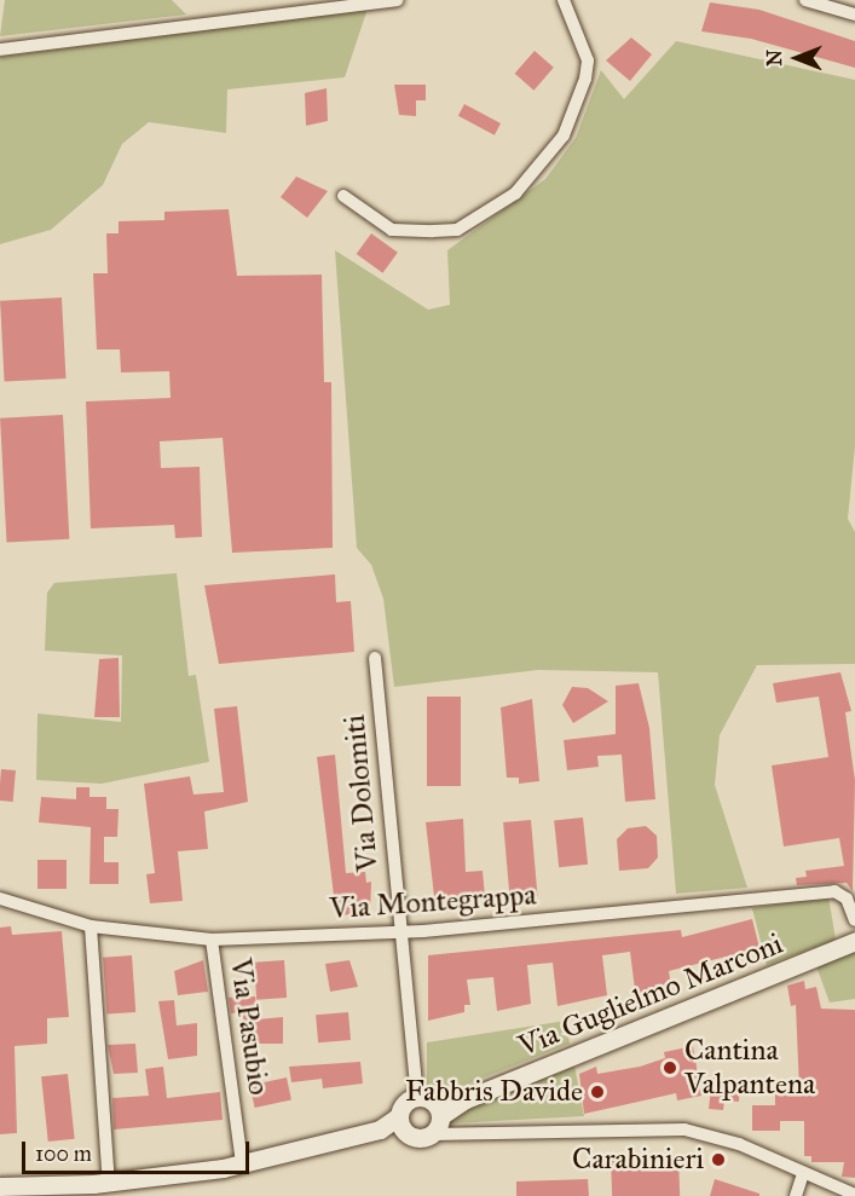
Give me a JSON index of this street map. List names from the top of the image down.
{
  "streets": {
    "street": [
      "Via Dolomiti",
      "Via Montegrappa",
      "Via Guglielmo Marconi",
      "Via Pasubio"
    ]
  },
  "crossings": [
    ["Via Dolomiti", "Via Montegrappa"],
    ["Via Dolomiti", "Via Guglielmo Marconi"],
    ["Via Montegrappa", "Via Pasubio"]
  ],
  "places": ["Cantina Valpantena", "Fabbris Davide", "Carabinieri"],
  "scale_bar": "100 m",
  "north": "left"
}
